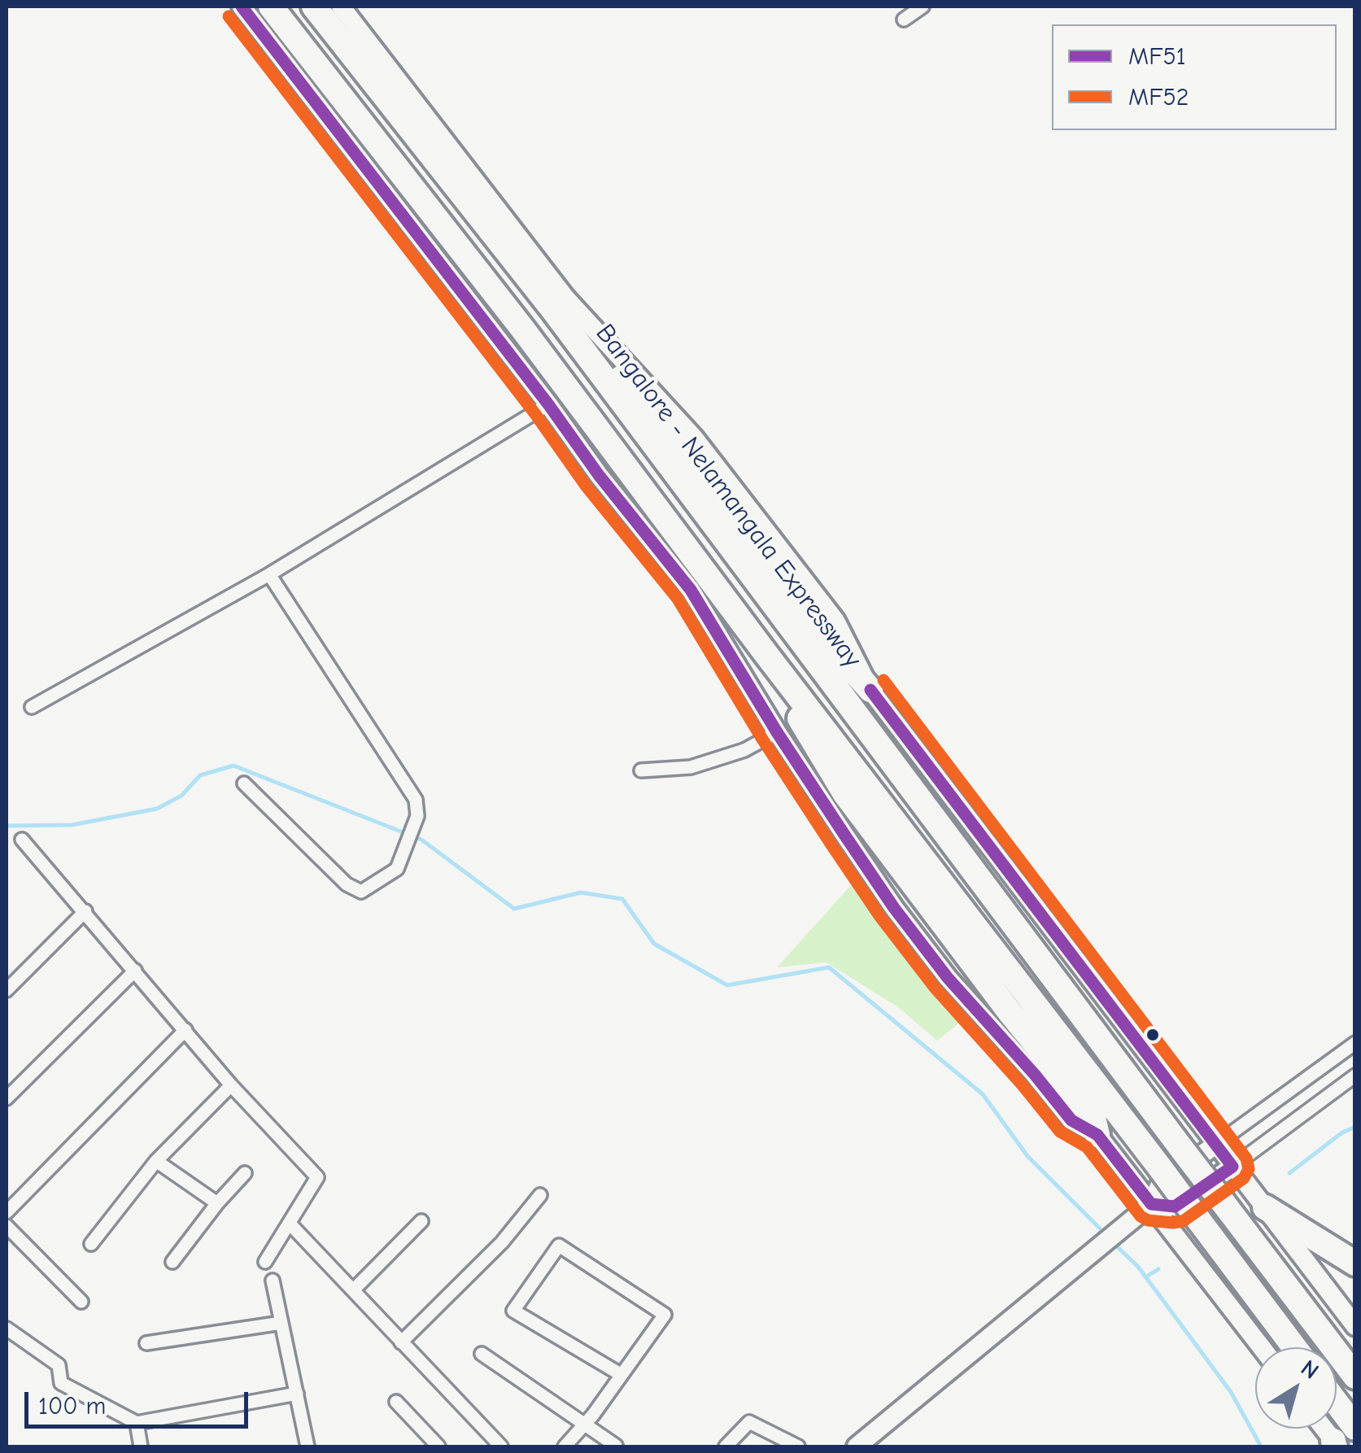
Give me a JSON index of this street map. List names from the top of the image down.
{
  "streets": {
    "highway": ["Bangalore - Nelamangala Expressway"]
  },
  "lines": ["transit line MF51", "transit line MF52"],
  "legend": ["MF51", "MF52"],
  "scale_bar": "100 m",
  "north": "top right"
}
